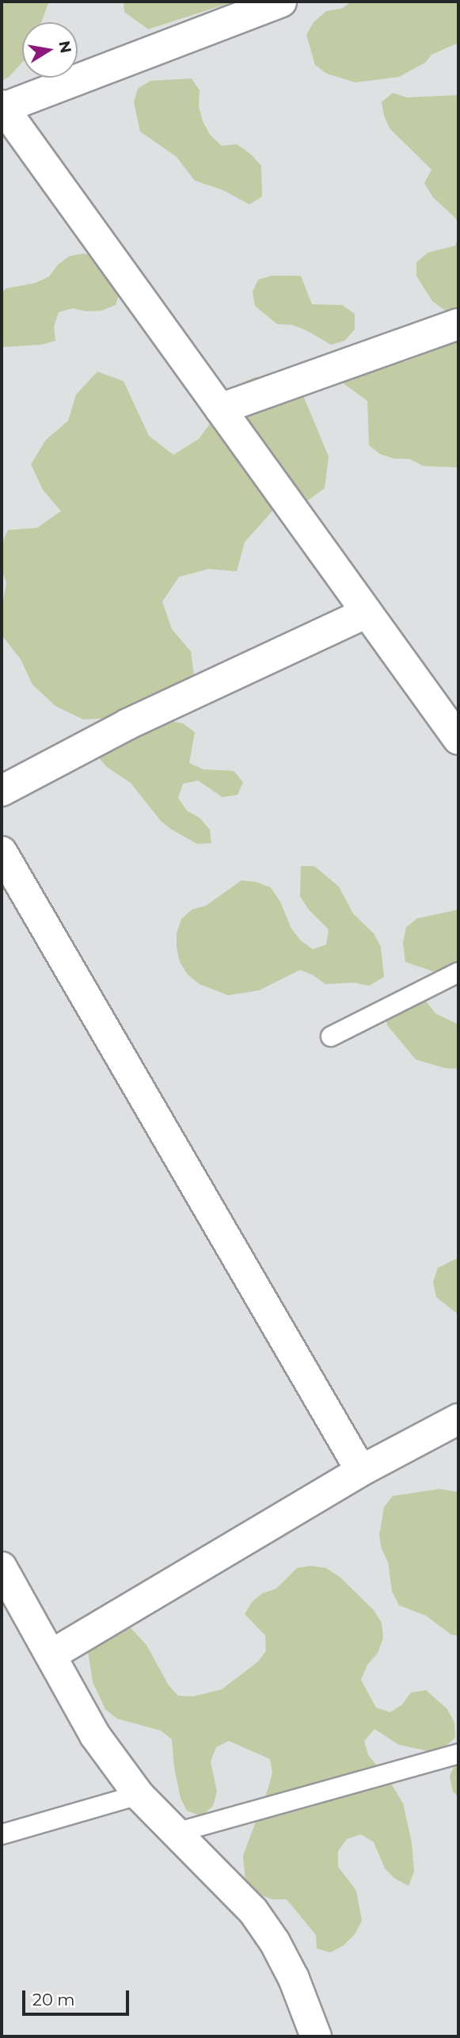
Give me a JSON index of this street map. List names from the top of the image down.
{
  "scale_bar": "20 m",
  "north": "right"
}
